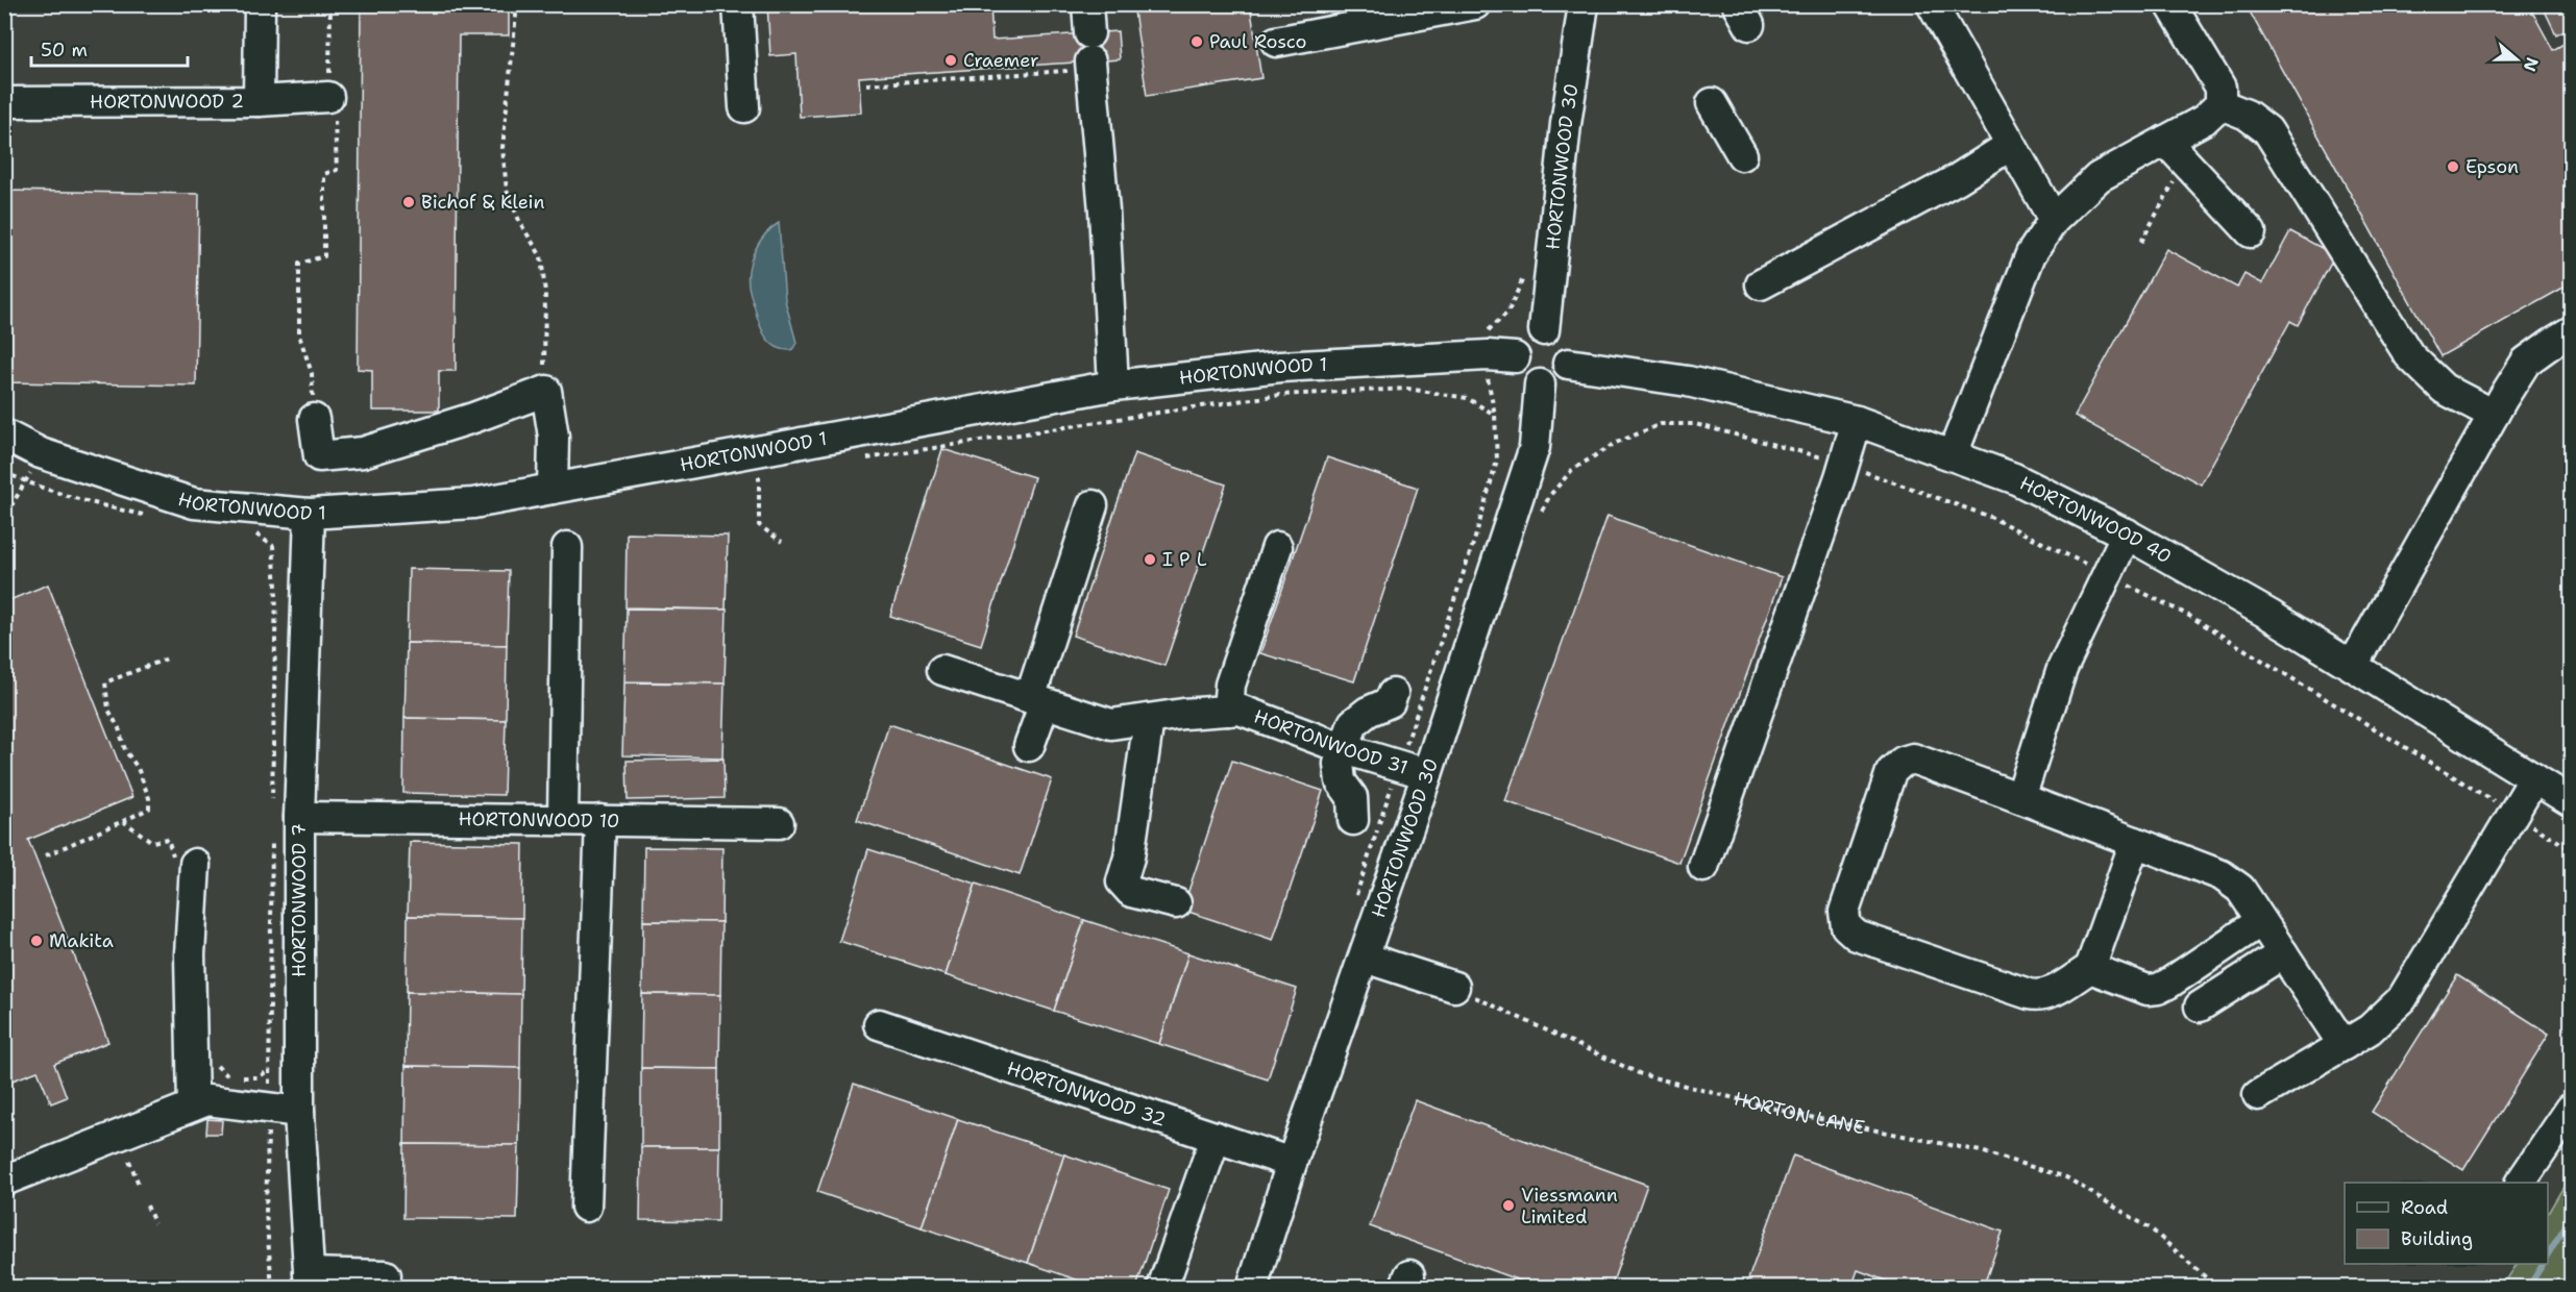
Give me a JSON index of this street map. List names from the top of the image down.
{
  "streets": {
    "street": [
      "HORTONWOOD 2",
      "HORTONWOOD 30",
      "HORTONWOOD 1",
      "HORTONWOOD 40",
      "HORTONWOOD 31",
      "HORTONWOOD 10",
      "HORTONWOOD 7",
      "HORTONWOOD 32"
    ],
    "path": ["HORTON LANE"]
  },
  "crossings": [
    ["HORTONWOOD 30", "HORTONWOOD 1"],
    ["HORTONWOOD 30", "HORTONWOOD 40"],
    ["HORTONWOOD 30", "HORTONWOOD 31"],
    ["HORTONWOOD 30", "HORTONWOOD 32"],
    ["HORTONWOOD 1", "HORTONWOOD 40"],
    ["HORTONWOOD 1", "HORTONWOOD 7"],
    ["HORTONWOOD 10", "HORTONWOOD 7"]
  ],
  "places": [
    "Paul Rosco",
    "Craemer",
    "Epson",
    "Bichof & Klein",
    "I P L",
    "Makita",
    "Viessmann Limited"
  ],
  "legend": ["Road", "Building"],
  "scale_bar": "50 m",
  "north": "right"
}
